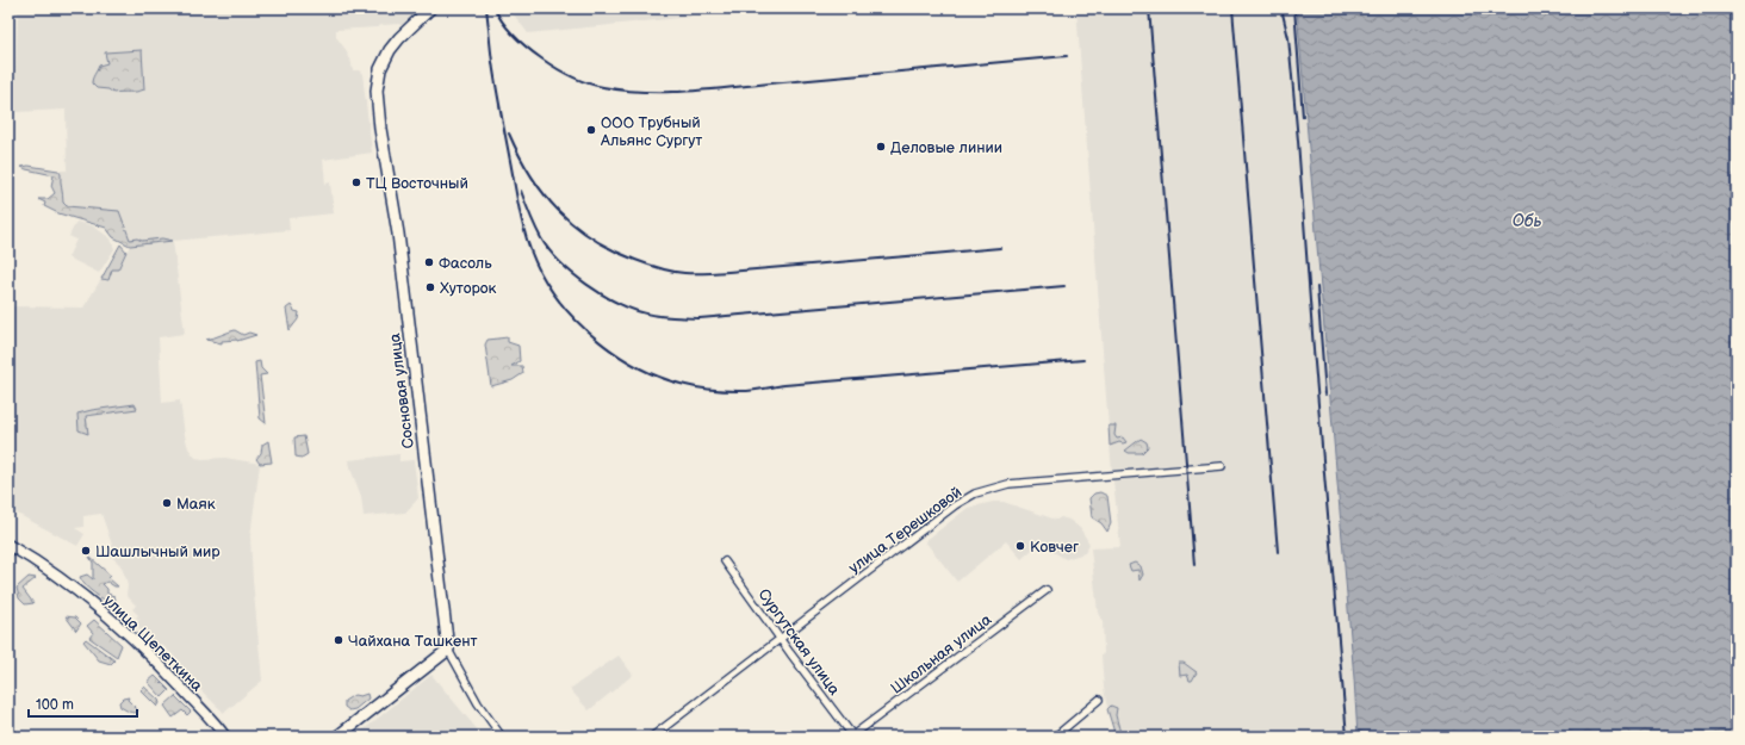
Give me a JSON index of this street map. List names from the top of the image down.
{
  "streets": {
    "main road": ["Сосновая улица", "улица Щепеткина"],
    "street": ["улица Терешковой", "Сургутская улица", "Школьная улица"]
  },
  "crossings": [
    ["улица Терешковой", "Сургутская улица"],
    ["Сургутская улица", "Школьная улица"]
  ],
  "water": ["Обь"],
  "places": [
    "ООО Трубный Альянс Сургут",
    "Деловые линии",
    "ТЦ Восточный",
    "Фасоль",
    "Хуторок",
    "Маяк",
    "Ковчег",
    "Шашлычный мир",
    "Чайхана Ташкент"
  ],
  "scale_bar": "100 m"
}
